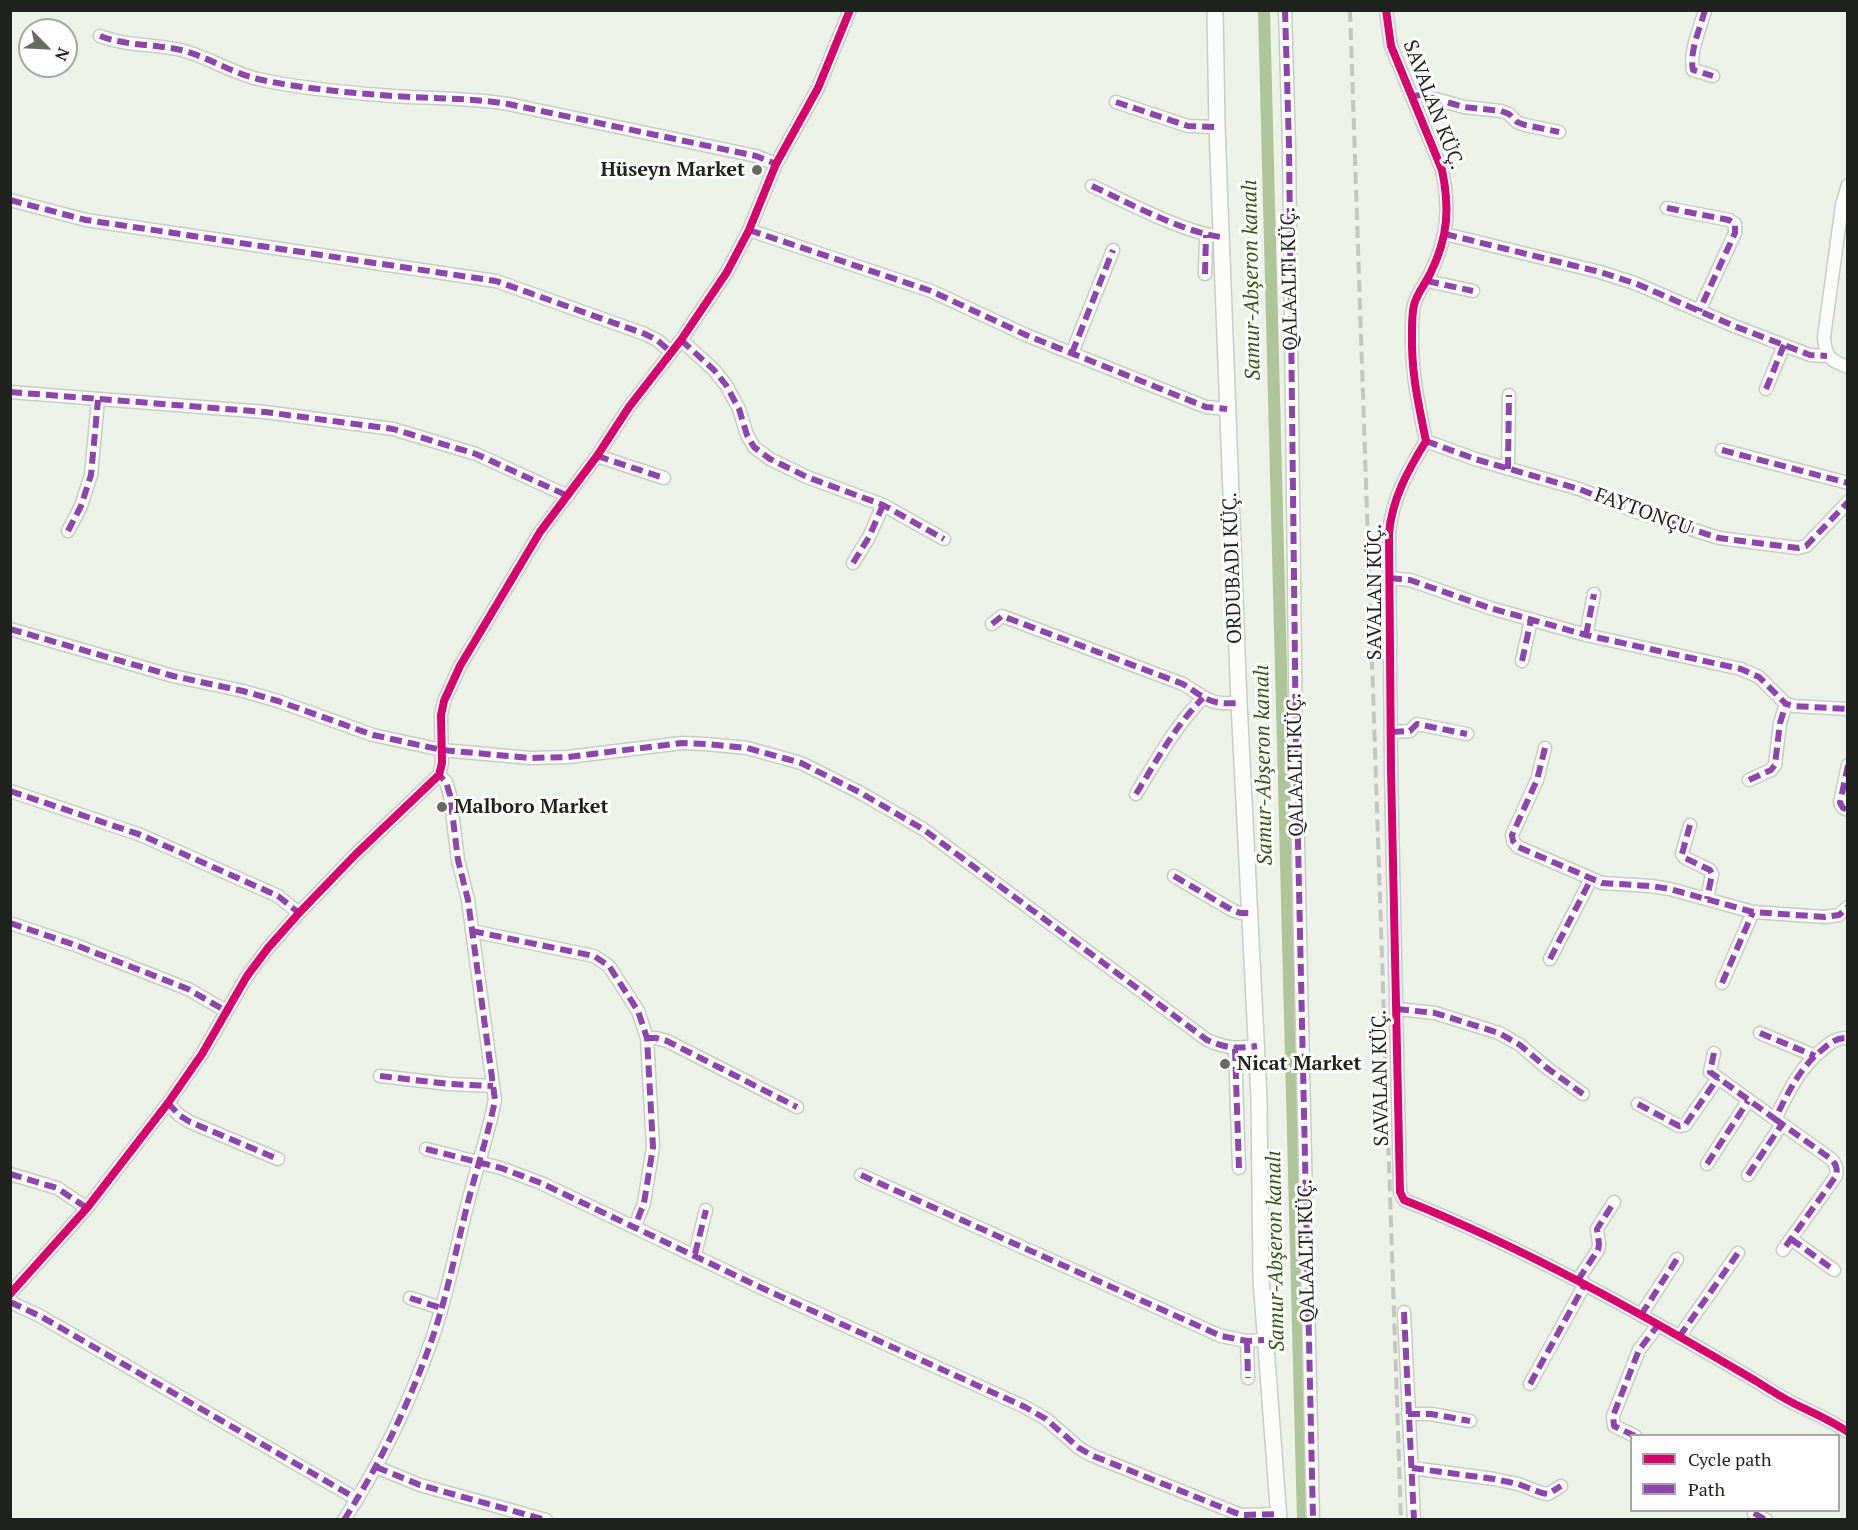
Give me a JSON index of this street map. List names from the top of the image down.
{
  "streets": {
    "street": ["SAVALAN KÜÇ.", "FAYTONÇU", "ORDUBADI KÜÇ."]
  },
  "crossings": [
    ["SAVALAN KÜÇ.", "FAYTONÇU"]
  ],
  "water": ["Samur-Abşeron kanalı"],
  "places": ["Hüseyn Market", "Malboro Market", "Nicat Market"],
  "legend": ["Cycle path", "Path"],
  "north": "bottom right"
}
